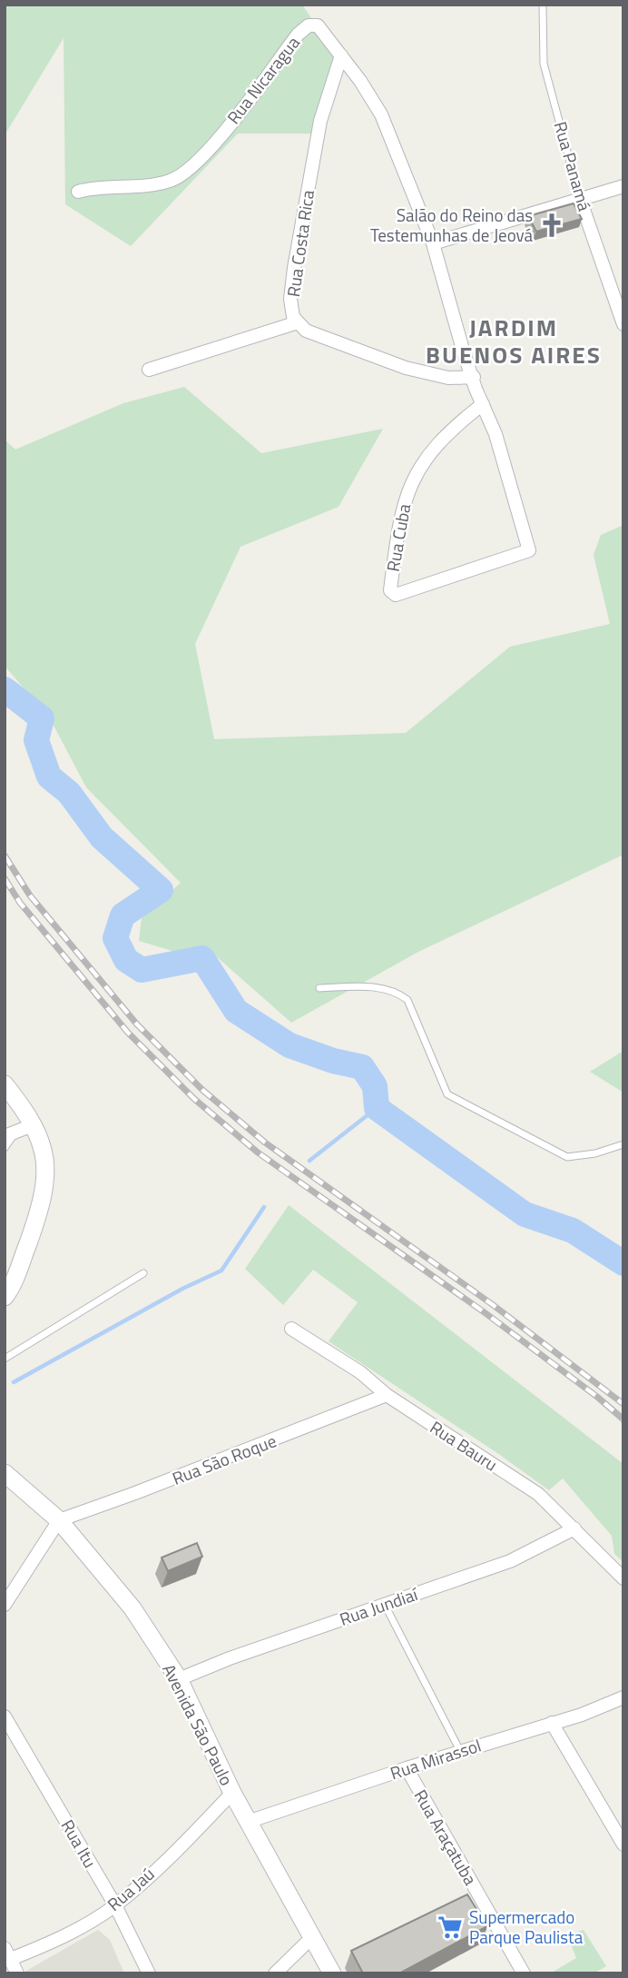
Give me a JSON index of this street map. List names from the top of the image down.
{
  "streets": {
    "main road": ["Avenida São Paulo"],
    "street": [
      "Rua Nicaragua",
      "Rua Panamá",
      "Rua Costa Rica",
      "Rua Cuba",
      "Rua Bauru",
      "Rua São Roque",
      "Rua Jundiaí",
      "Rua Mirassol",
      "Rua Araçatuba",
      "Rua Itu",
      "Rua Jaú"
    ]
  },
  "crossings": [
    ["Rua Nicaragua", "Rua Costa Rica"],
    ["Rua Nicaragua", "Rua Cuba"],
    ["Rua Bauru", "Rua São Roque"],
    ["Rua Bauru", "Rua Jundiaí"],
    ["Rua São Roque", "Avenida São Paulo"],
    ["Rua Jundiaí", "Avenida São Paulo"],
    ["Avenida São Paulo", "Rua Mirassol"],
    ["Avenida São Paulo", "Rua Jaú"],
    ["Rua Mirassol", "Rua Araçatuba"],
    ["Rua Itu", "Rua Jaú"]
  ],
  "districts": ["JARDIM BUENOS AIRES"],
  "places": {
    "church": ["Salão do Reino das Testemunhas de Jeová"],
    "supermarket": ["Supermercado Parque Paulista"]
  }
}
